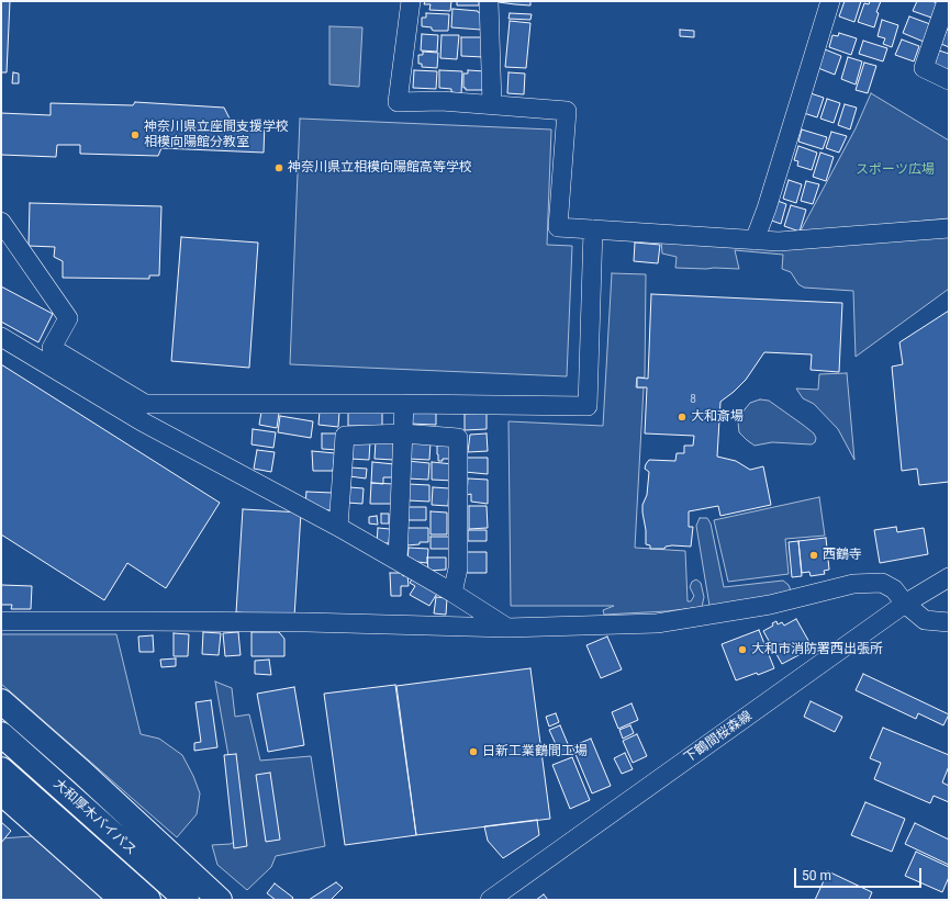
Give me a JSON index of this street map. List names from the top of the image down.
{
  "streets": {
    "highway": ["大和厚木バイパス"],
    "street": ["下鶴間桜森線"]
  },
  "parks": ["スポーツ広場"],
  "places": [
    "神奈川県立座間支援学校 相模向陽館分教室",
    "神奈川県立相模向陽館高等学校",
    "大和斎場",
    "西鶴寺",
    "大和市消防署西出張所",
    "日新工業鶴間工場"
  ],
  "house_numbers": ["8"],
  "scale_bar": "50 m"
}
